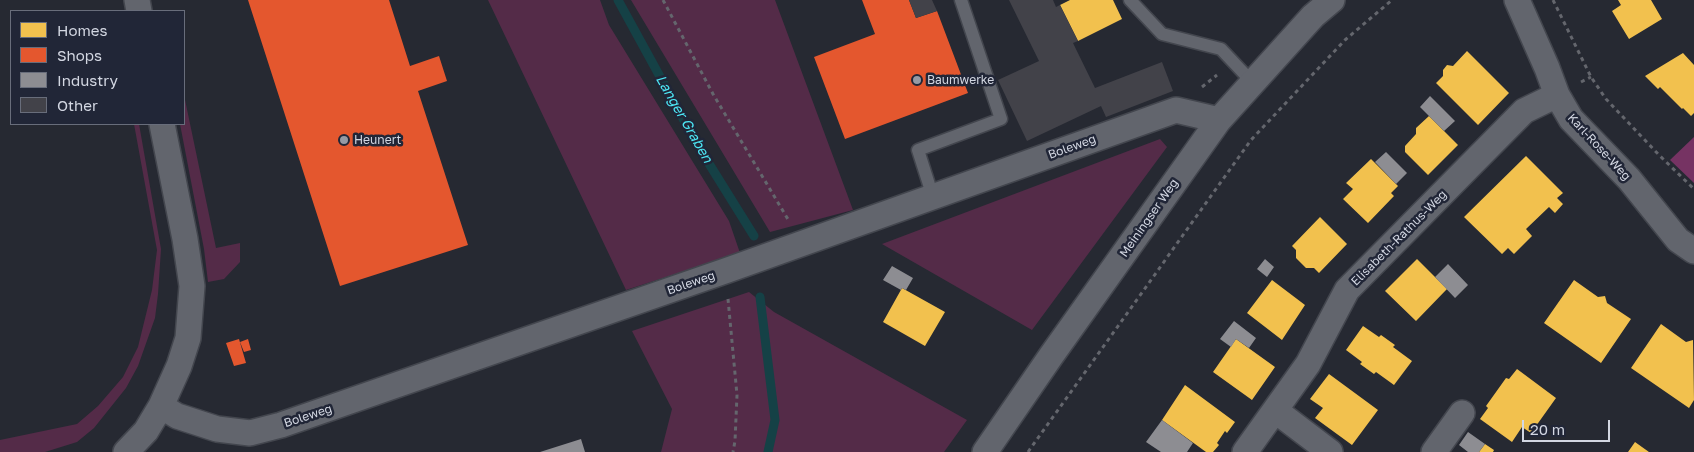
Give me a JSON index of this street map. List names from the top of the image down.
{
  "streets": {
    "street": [
      "Boleweg",
      "Karl-Rose-Weg",
      "Meiningser Weg",
      "Elisabeth-Rathus-Weg"
    ]
  },
  "crossings": [
    ["Karl-Rose-Weg", "Elisabeth-Rathus-Weg"]
  ],
  "water": ["Langer Graben"],
  "places": ["Baumwerke", "Heunert"],
  "legend": [
    "Homes",
    "Shops",
    "Industry",
    "Other"
  ],
  "scale_bar": "20 m"
}
